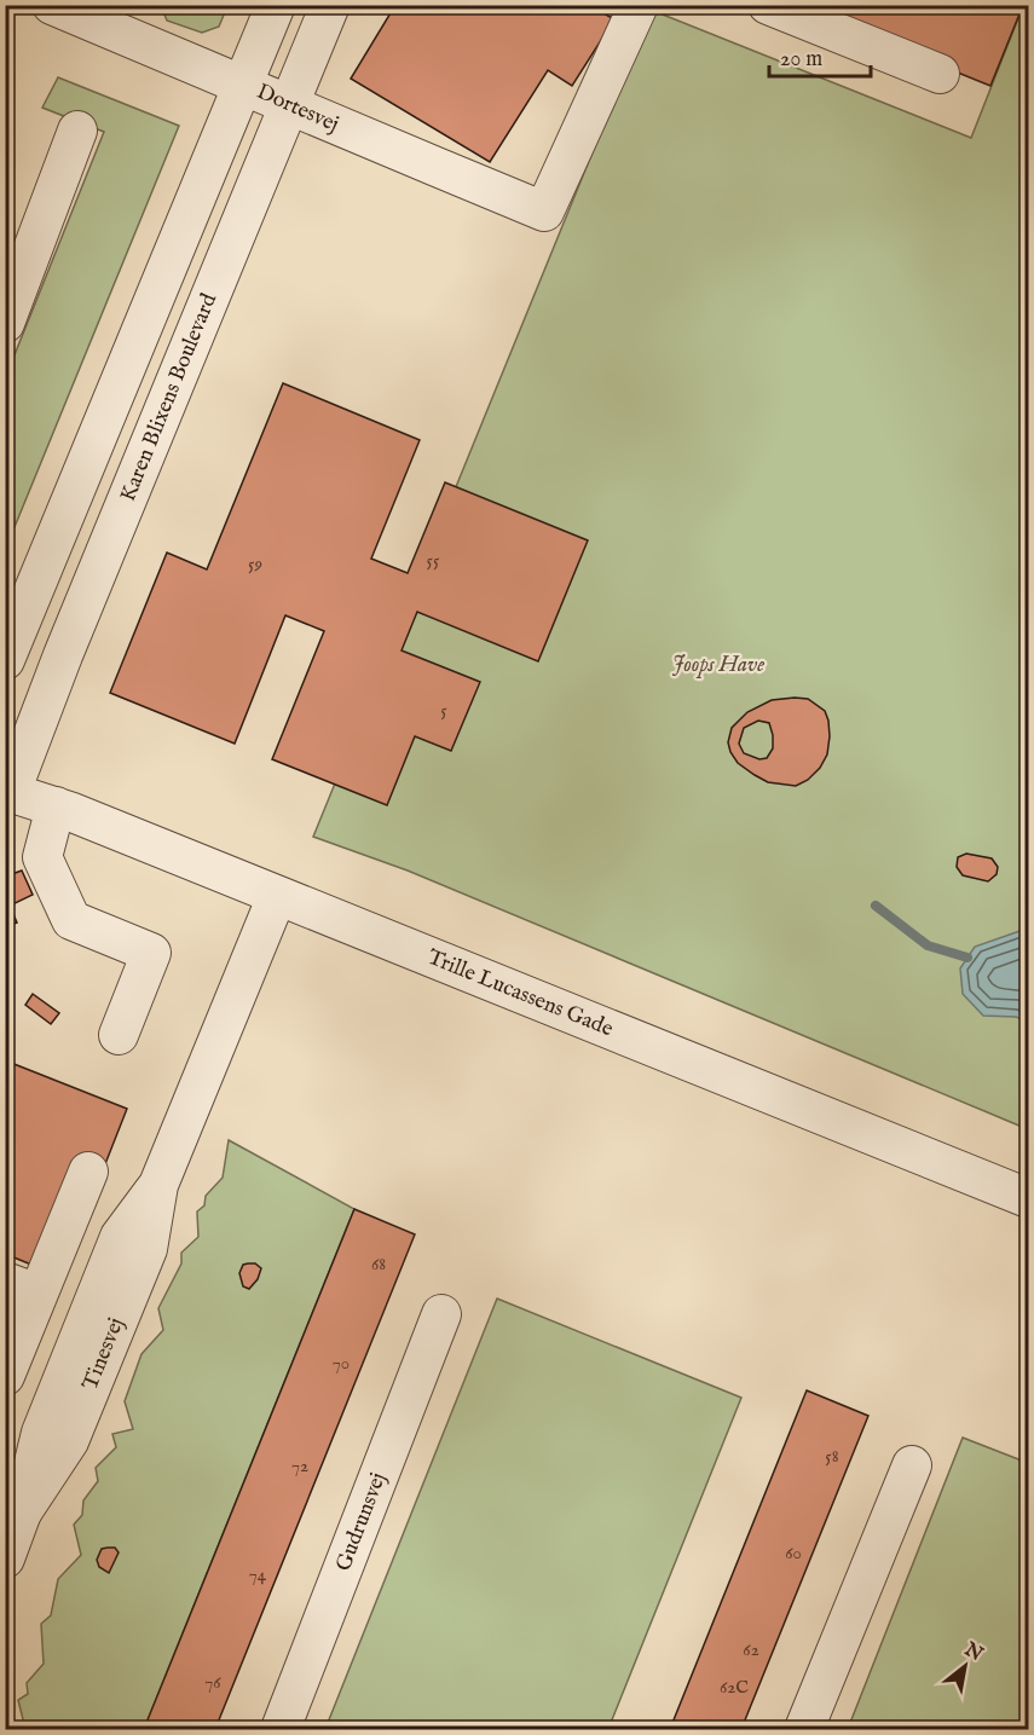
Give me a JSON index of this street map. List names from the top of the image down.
{
  "streets": {
    "street": [
      "Dortesvej",
      "Karen Blixens Boulevard",
      "Trille Lucassens Gade",
      "Tinesvej",
      "Gudrunsvej"
    ]
  },
  "crossings": [
    ["Dortesvej", "Karen Blixens Boulevard"],
    ["Karen Blixens Boulevard", "Trille Lucassens Gade"],
    ["Trille Lucassens Gade", "Tinesvej"]
  ],
  "parks": ["Joops Have"],
  "house_numbers": [
    "55",
    "59",
    "5",
    "68",
    "70",
    "58",
    "72",
    "60",
    "74",
    "62",
    "76",
    "62C"
  ],
  "scale_bar": "20 m",
  "north": "top right"
}
